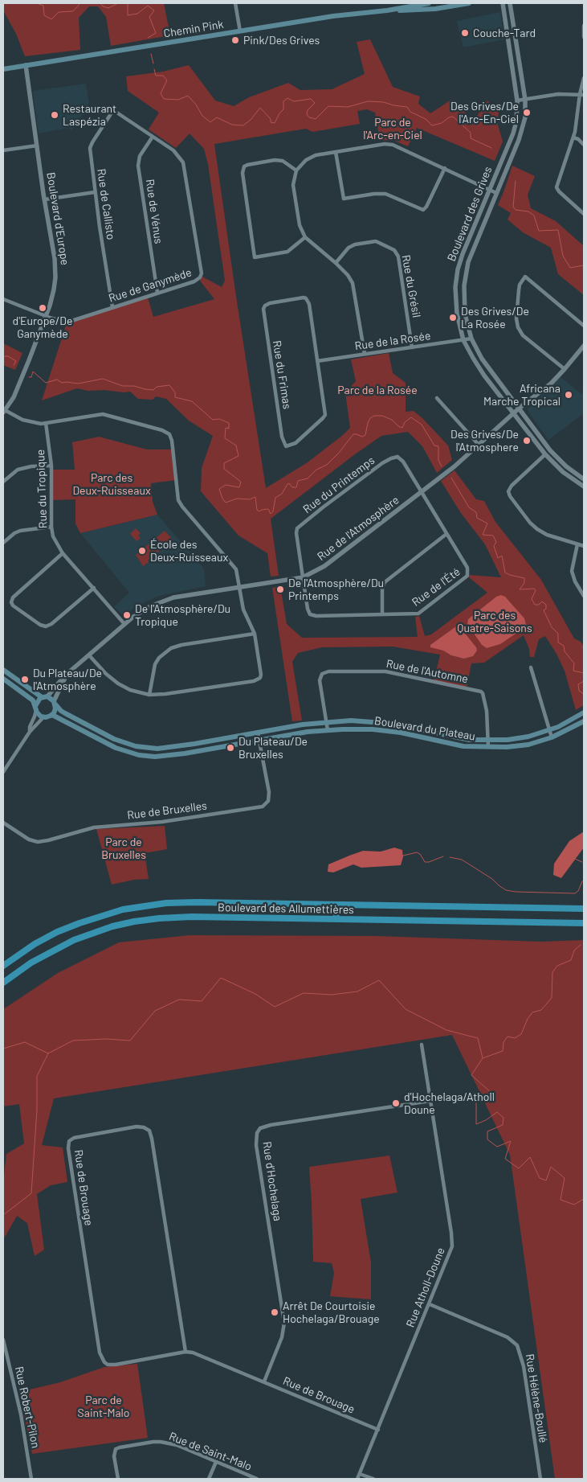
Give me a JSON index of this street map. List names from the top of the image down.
{
  "streets": {
    "highway": ["Boulevard des Allumettières"],
    "main road": ["Chemin Pink", "Boulevard du Plateau"],
    "street": [
      "Rue de Callisto",
      "Rue de Vénus",
      "Boulevard des Grives",
      "Boulevard d'Europe",
      "Rue de Ganymède",
      "Rue du Grésil",
      "Rue de la Rosée",
      "Rue du Frimas",
      "Rue du Printemps",
      "Rue du Tropique",
      "Rue de l'Atmosphère",
      "Rue de l'Été",
      "Rue de l'Automne",
      "Rue de Bruxelles",
      "Rue d'Hochelaga",
      "Rue de Brouage",
      "Rue Atholl-Doune",
      "Rue Hélène-Boullé",
      "Rue Robert-Pilon",
      "Rue de Saint-Malo"
    ]
  },
  "crossings": [
    ["Chemin Pink", "Boulevard d'Europe"],
    ["Rue de Callisto", "Rue de Ganymède"],
    ["Rue de Vénus", "Rue de Ganymède"],
    ["Boulevard des Grives", "Rue de la Rosée"],
    ["Boulevard des Grives", "Rue de l'Atmosphère"],
    ["Boulevard d'Europe", "Rue de Ganymède"],
    ["Rue du Grésil", "Rue de la Rosée"],
    ["Rue de la Rosée", "Rue du Frimas"],
    ["Rue du Printemps", "Rue de l'Atmosphère"],
    ["Rue du Printemps", "Rue de l'Été"],
    ["Rue du Tropique", "Rue de l'Atmosphère"],
    ["Rue de l'Atmosphère", "Rue de l'Été"],
    ["Rue de l'Atmosphère", "Boulevard du Plateau"],
    ["Rue de l'Automne", "Boulevard du Plateau"],
    ["Boulevard du Plateau", "Rue de Bruxelles"],
    ["Rue d'Hochelaga", "Rue de Brouage"],
    ["Rue d'Hochelaga", "Rue Atholl-Doune"],
    ["Rue de Brouage", "Rue Atholl-Doune"],
    ["Rue Atholl-Doune", "Rue Hélène-Boullé"]
  ],
  "parks": [
    "Parc de l'Arc-en-Ciel",
    "Parc de la Rosée",
    "Parc des Deux-Ruisseaux",
    "Parc des Quatre-Saisons",
    "Parc de Bruxelles",
    "Parc de Saint-Malo"
  ],
  "places": [
    "Couche-Tard",
    "Pink/Des Grives",
    "Des Grives/De l'Arc-En-Ciel",
    "Restaurant Laspézia",
    "d'Europe/De Ganymède",
    "Des Grives/De La Rosée",
    "Africana Marche Tropical",
    "Des Grives/De l'Atmosphere",
    "École des Deux-Ruisseaux",
    "De l'Atmosphère/Du Printemps",
    "De l'Atmosphère/Du Tropique",
    "Du Plateau/De l'Atmosphère",
    "Du Plateau/De Bruxelles",
    "d'Hochelaga/Atholl Doune",
    "Arrêt De Courtoisie Hochelaga/Brouage"
  ]
}
